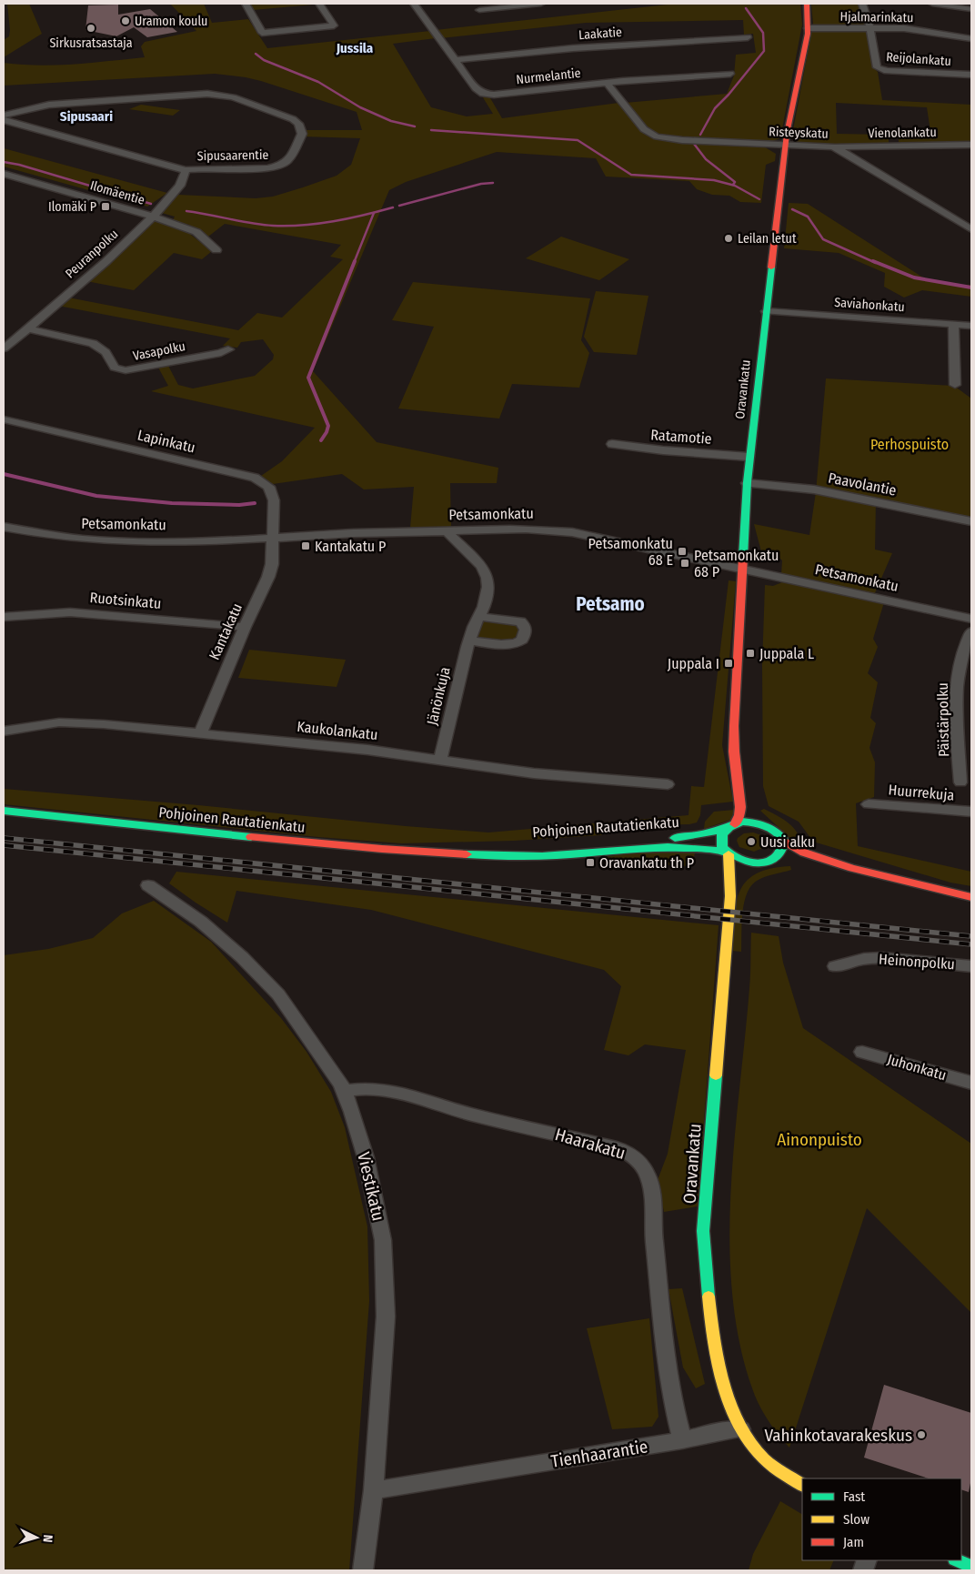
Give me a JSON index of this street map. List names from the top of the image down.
{
  "streets": {
    "street": [
      "Hjalmarinkatu",
      "Laakatie",
      "Reijolankatu",
      "Nurmelantie",
      "Risteyskatu",
      "Vienolankatu",
      "Sipusaarentie",
      "Ilomäentie",
      "Peuranpolku",
      "Saviahonkatu",
      "Vasapolku",
      "Oravankatu",
      "Ratamotie",
      "Lapinkatu",
      "Paavolantie",
      "Petsamonkatu",
      "Ruotsinkatu",
      "Kantakatu",
      "Jänönkuja",
      "Päistärpolku",
      "Kaukolankatu",
      "Huurrekuja",
      "Pohjoinen Rautatienkatu",
      "Heinonpolku",
      "Juhonkatu",
      "Haarakatu",
      "Viestikatu",
      "Tienhaarantie"
    ]
  },
  "crossings": [
    ["Hjalmarinkatu", "Reijolankatu"],
    ["Hjalmarinkatu", "Oravankatu"],
    ["Laakatie", "Nurmelantie"],
    ["Nurmelantie", "Risteyskatu"],
    ["Risteyskatu", "Vienolankatu"],
    ["Risteyskatu", "Oravankatu"],
    ["Sipusaarentie", "Peuranpolku"],
    ["Ilomäentie", "Peuranpolku"],
    ["Peuranpolku", "Vasapolku"],
    ["Saviahonkatu", "Oravankatu"],
    ["Oravankatu", "Ratamotie"],
    ["Oravankatu", "Paavolantie"],
    ["Oravankatu", "Petsamonkatu"],
    ["Oravankatu", "Pohjoinen Rautatienkatu"],
    ["Oravankatu", "Tienhaarantie"],
    ["Lapinkatu", "Petsamonkatu"],
    ["Lapinkatu", "Kantakatu"],
    ["Petsamonkatu", "Kantakatu"],
    ["Petsamonkatu", "Jänönkuja"],
    ["Ruotsinkatu", "Kantakatu"],
    ["Kantakatu", "Kaukolankatu"],
    ["Jänönkuja", "Kaukolankatu"],
    ["Haarakatu", "Viestikatu"],
    ["Haarakatu", "Tienhaarantie"],
    ["Viestikatu", "Tienhaarantie"]
  ],
  "districts": ["Jussila", "Sipusaari", "Petsamo"],
  "parks": ["Perhospuisto", "Ainonpuisto"],
  "places": {
    "other": [
      "Uramon koulu",
      "Sirkusratsastaja",
      "Leilan letut",
      "Uusi alku",
      "Vahinkotavarakeskus"
    ],
    "transit": [
      "Ilomäki P",
      "Kantakatu P",
      "Petsamonkatu 68 E",
      "Petsamonkatu 68 P",
      "Juppala L",
      "Juppala I",
      "Oravankatu th P"
    ]
  },
  "legend": ["Fast", "Slow", "Jam"],
  "north": "right"
}
